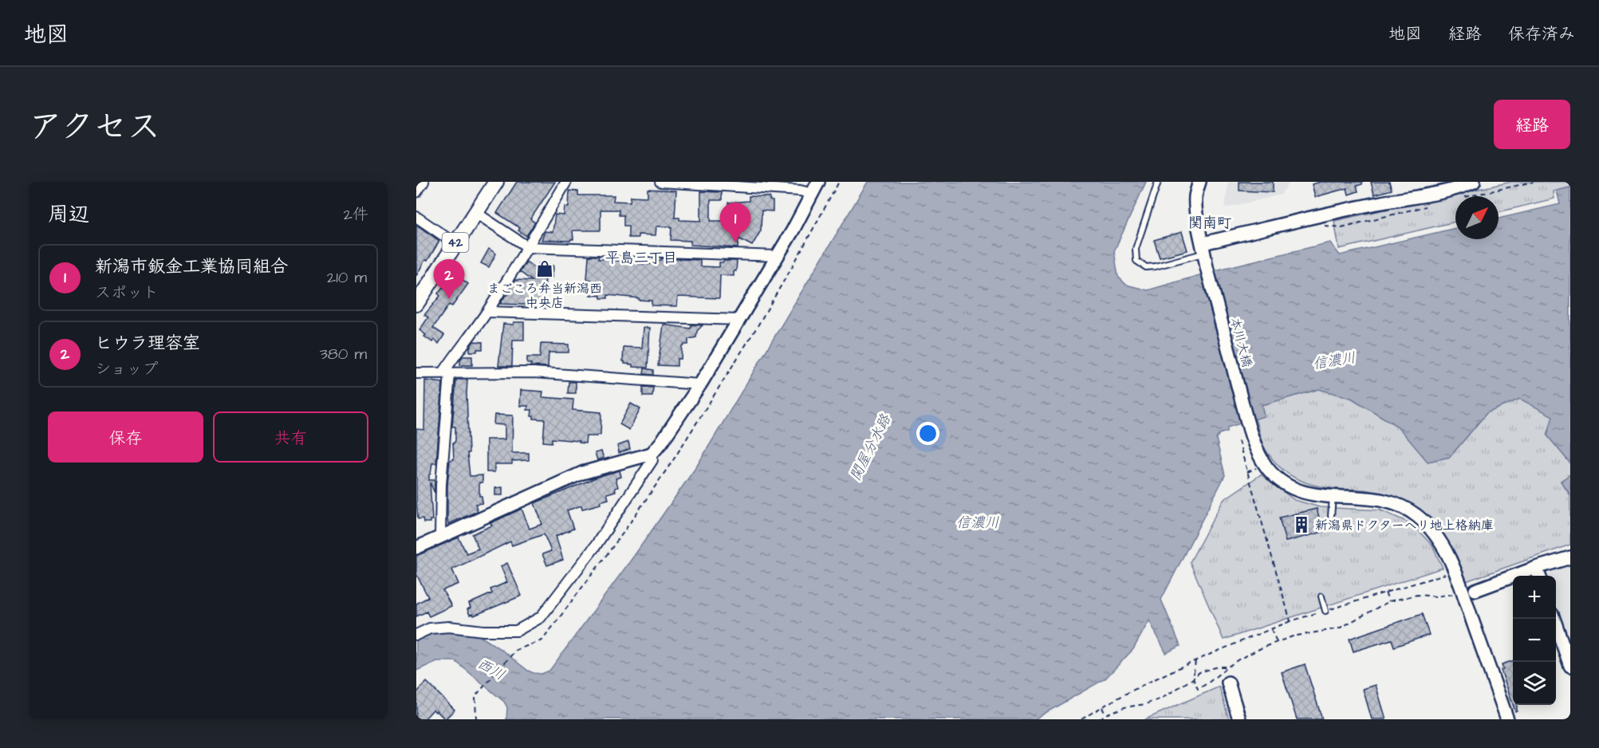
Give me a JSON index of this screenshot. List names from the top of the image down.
{
  "streets": {
    "main road": ["42"],
    "street": ["本川大橋"]
  },
  "districts": ["関南町", "平島三丁目"],
  "water": ["信濃川", "関屋分水路", "西川"],
  "places": {
    "shop": ["まごころ弁当新潟西 中央店"],
    "building": ["新潟県ドクターヘリ地上格納庫"]
  },
  "north": "top right",
  "page": {
    "header": "地図",
    "nav": ["地図", "経路", "保存済み"],
    "title": "アクセス",
    "buttons": [
      "経路",
      ["保存", "共有"]
    ],
    "heading": ["周辺", "2件"],
    "pins": ["1", "2"],
    "list": [
      {
        "mark": "1",
        "name": "新潟市鈑金工業協同組合",
        "note": "スポット",
        "value": "210 m"
      },
      {
        "mark": "2",
        "name": "ヒウラ理容室",
        "note": "ショップ",
        "value": "380 m"
      }
    ],
    "map_buttons": ["+", "−"]
  }
}
